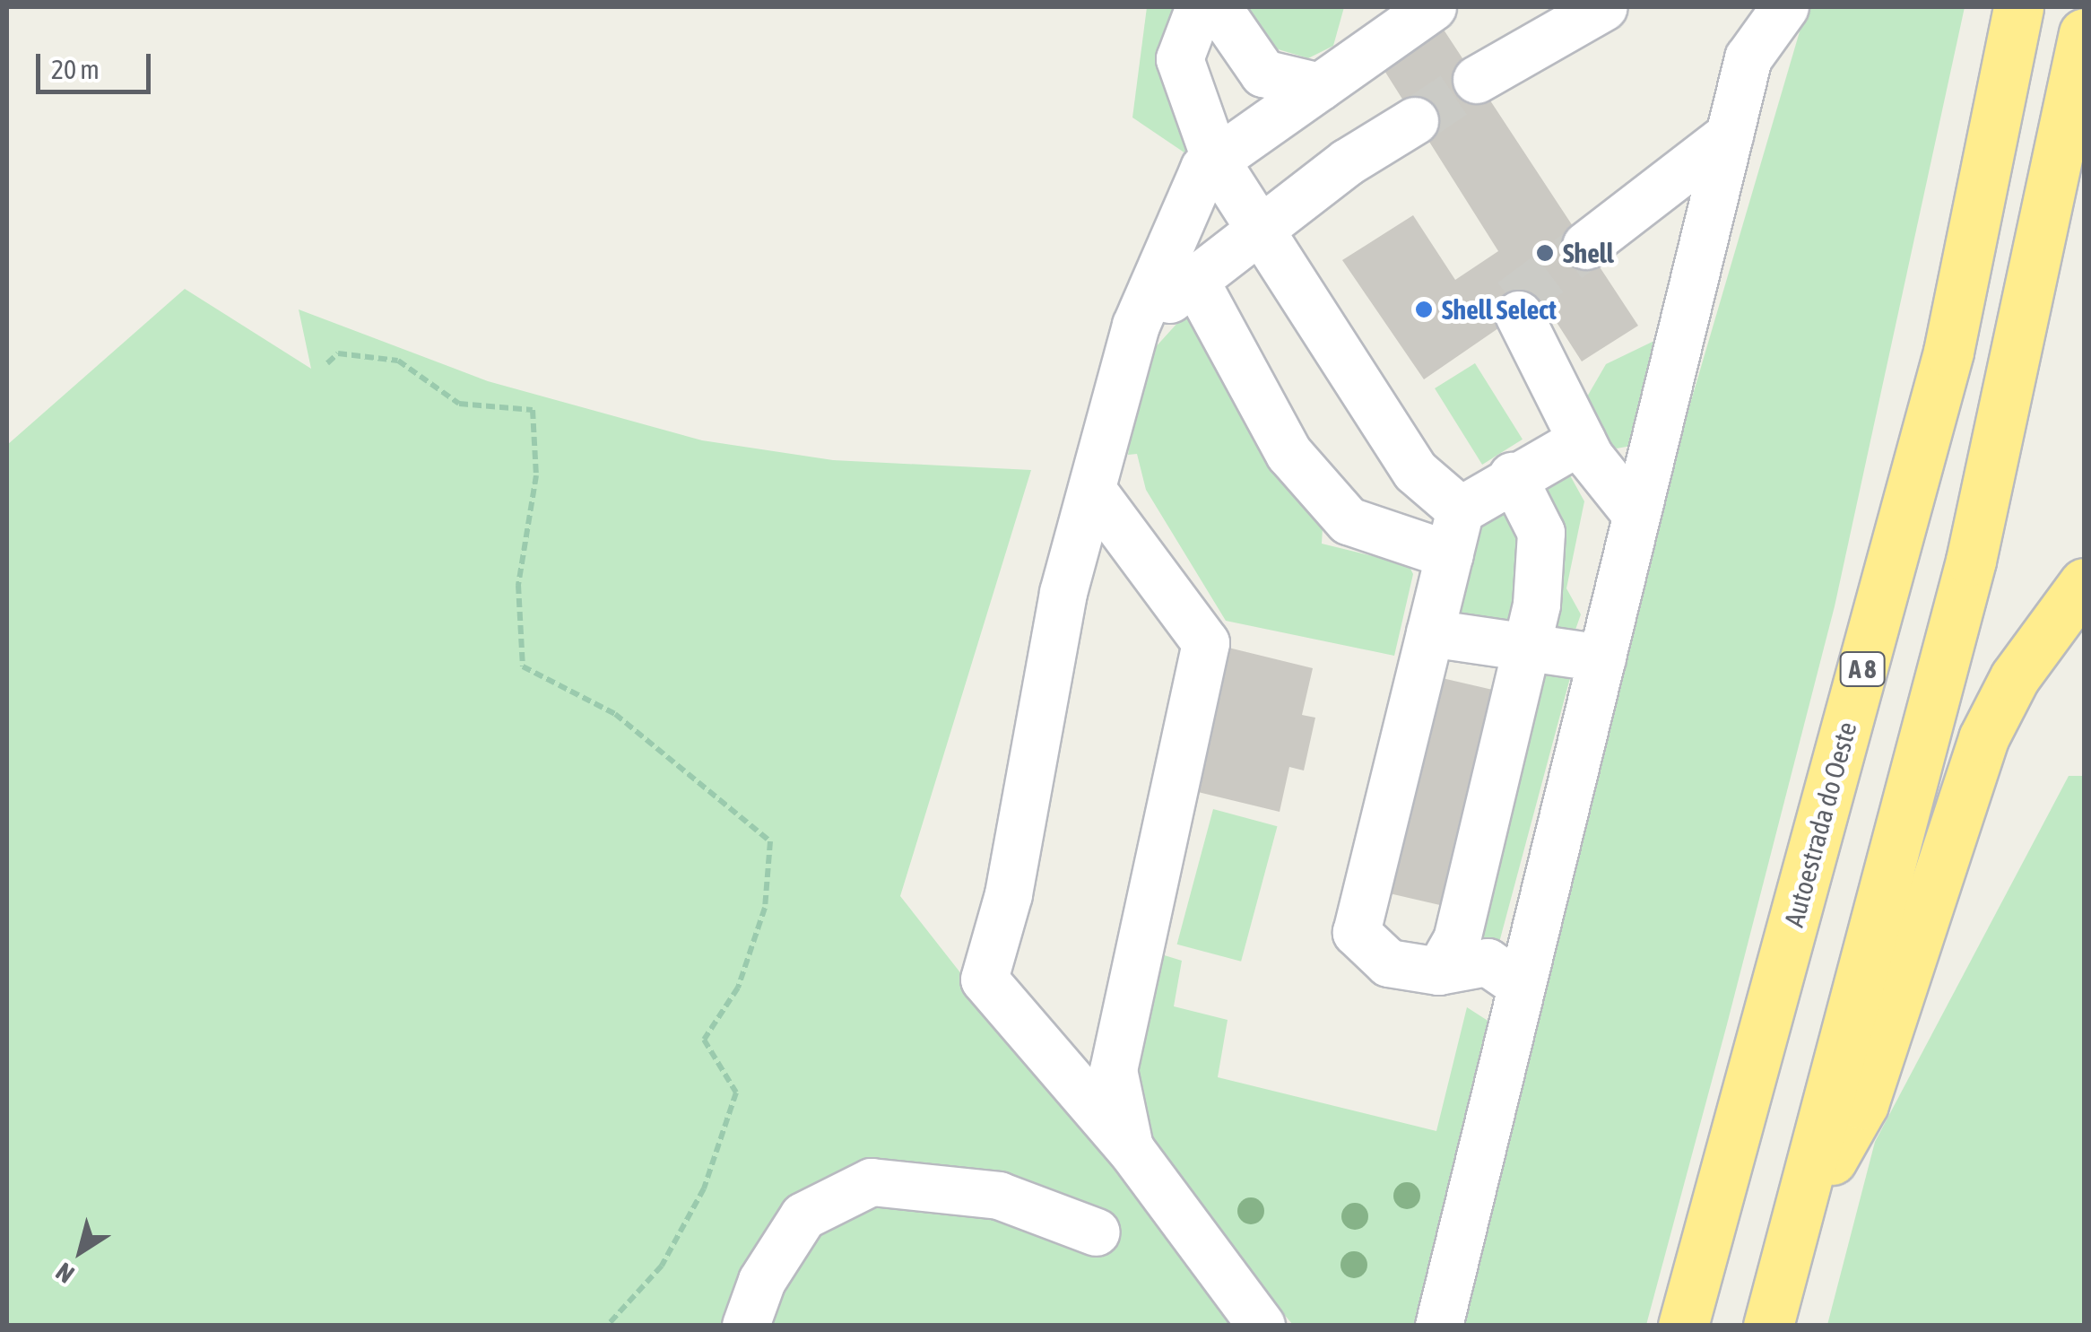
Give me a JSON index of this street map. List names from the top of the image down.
{
  "streets": {
    "highway": ["A 8", "Autoestrada do Oeste"]
  },
  "places": ["Shell", "Shell Select"],
  "scale_bar": "20 m",
  "north": "bottom left"
}
